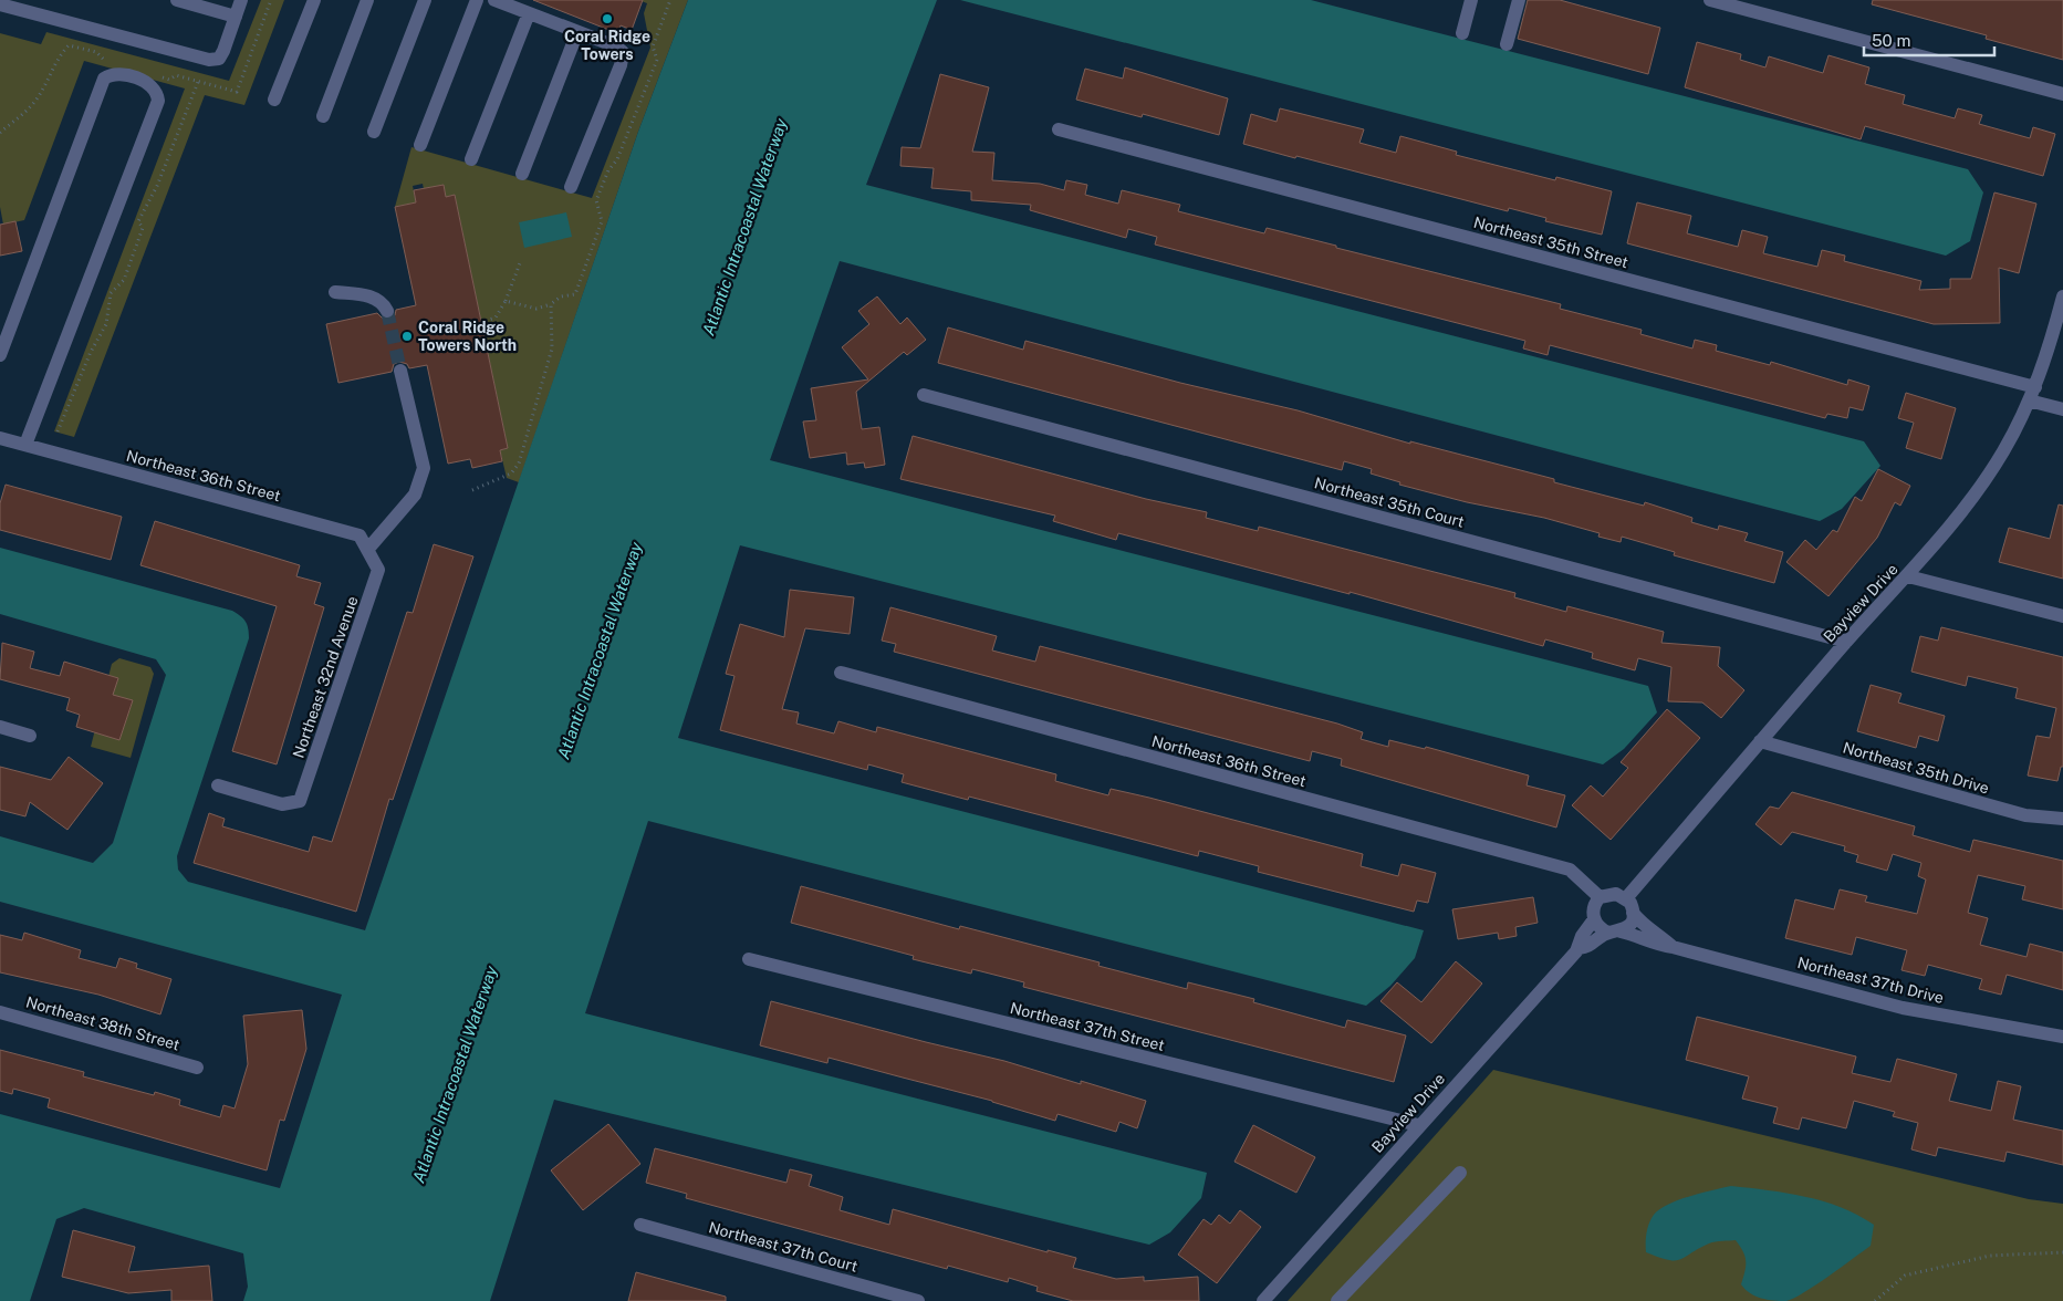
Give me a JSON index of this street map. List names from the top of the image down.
{
  "streets": {
    "street": [
      "Northeast 35th Street",
      "Northeast 36th Street",
      "Northeast 35th Court",
      "Bayview Drive",
      "Northeast 32nd Avenue",
      "Northeast 35th Drive",
      "Northeast 37th Drive",
      "Northeast 38th Street",
      "Northeast 37th Street",
      "Northeast 37th Court"
    ]
  },
  "crossings": [
    ["Northeast 35th Street", "Bayview Drive"],
    ["Northeast 36th Street", "Bayview Drive"],
    ["Northeast 36th Street", "Northeast 32nd Avenue"],
    ["Northeast 36th Street", "Northeast 37th Drive"],
    ["Northeast 35th Court", "Bayview Drive"],
    ["Bayview Drive", "Northeast 35th Drive"],
    ["Bayview Drive", "Northeast 37th Drive"],
    ["Bayview Drive", "Northeast 37th Street"]
  ],
  "water": ["Atlantic Intracoastal Waterway"],
  "places": ["Coral Ridge Towers", "Coral Ridge Towers North"],
  "scale_bar": "50 m"
}
